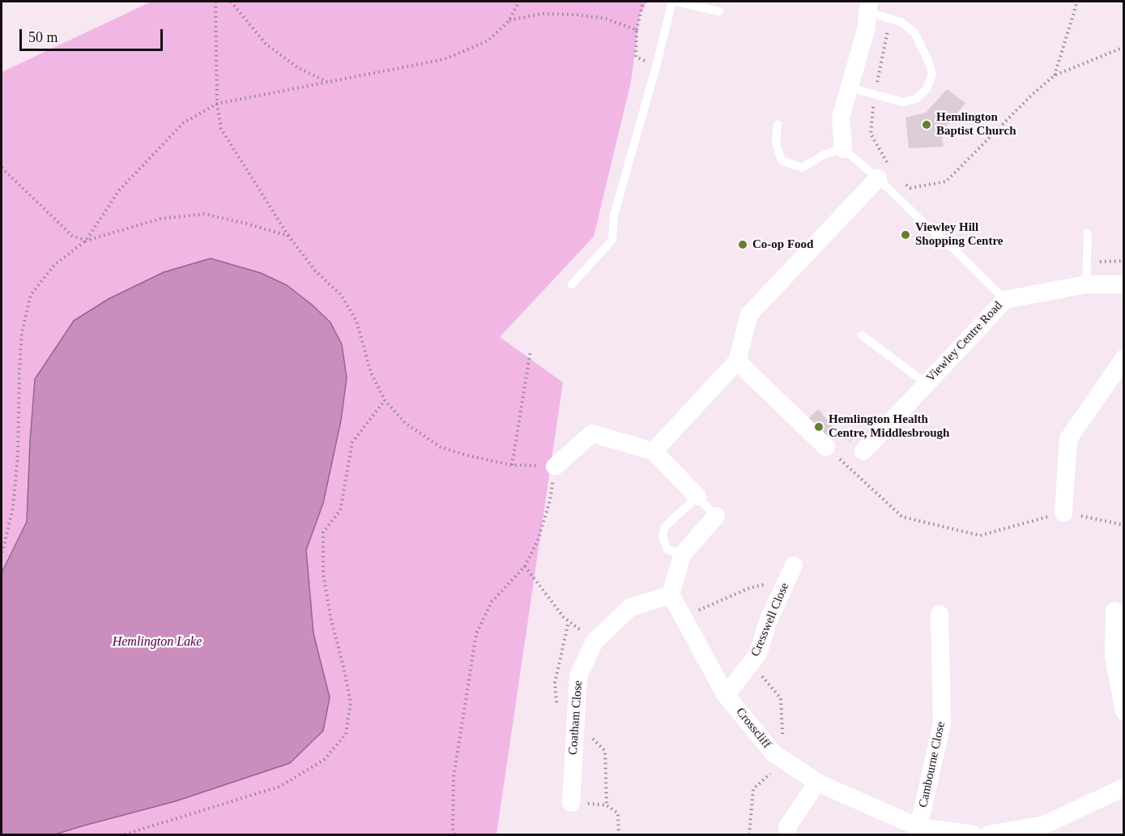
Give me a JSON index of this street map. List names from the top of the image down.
{
  "streets": {
    "street": [
      "Viewley Centre Road",
      "Cresswell Close",
      "Coatham Close",
      "Crosscliff",
      "Cambourne Close"
    ]
  },
  "crossings": [
    ["Cresswell Close", "Crosscliff"],
    ["Coatham Close", "Crosscliff"],
    ["Crosscliff", "Cambourne Close"]
  ],
  "water": ["Hemlington Lake"],
  "places": [
    "Hemlington Baptist Church",
    "Viewley Hill Shopping Centre",
    "Co-op Food",
    "Hemlington Health Centre, Middlesbrough"
  ],
  "scale_bar": "50 m"
}
